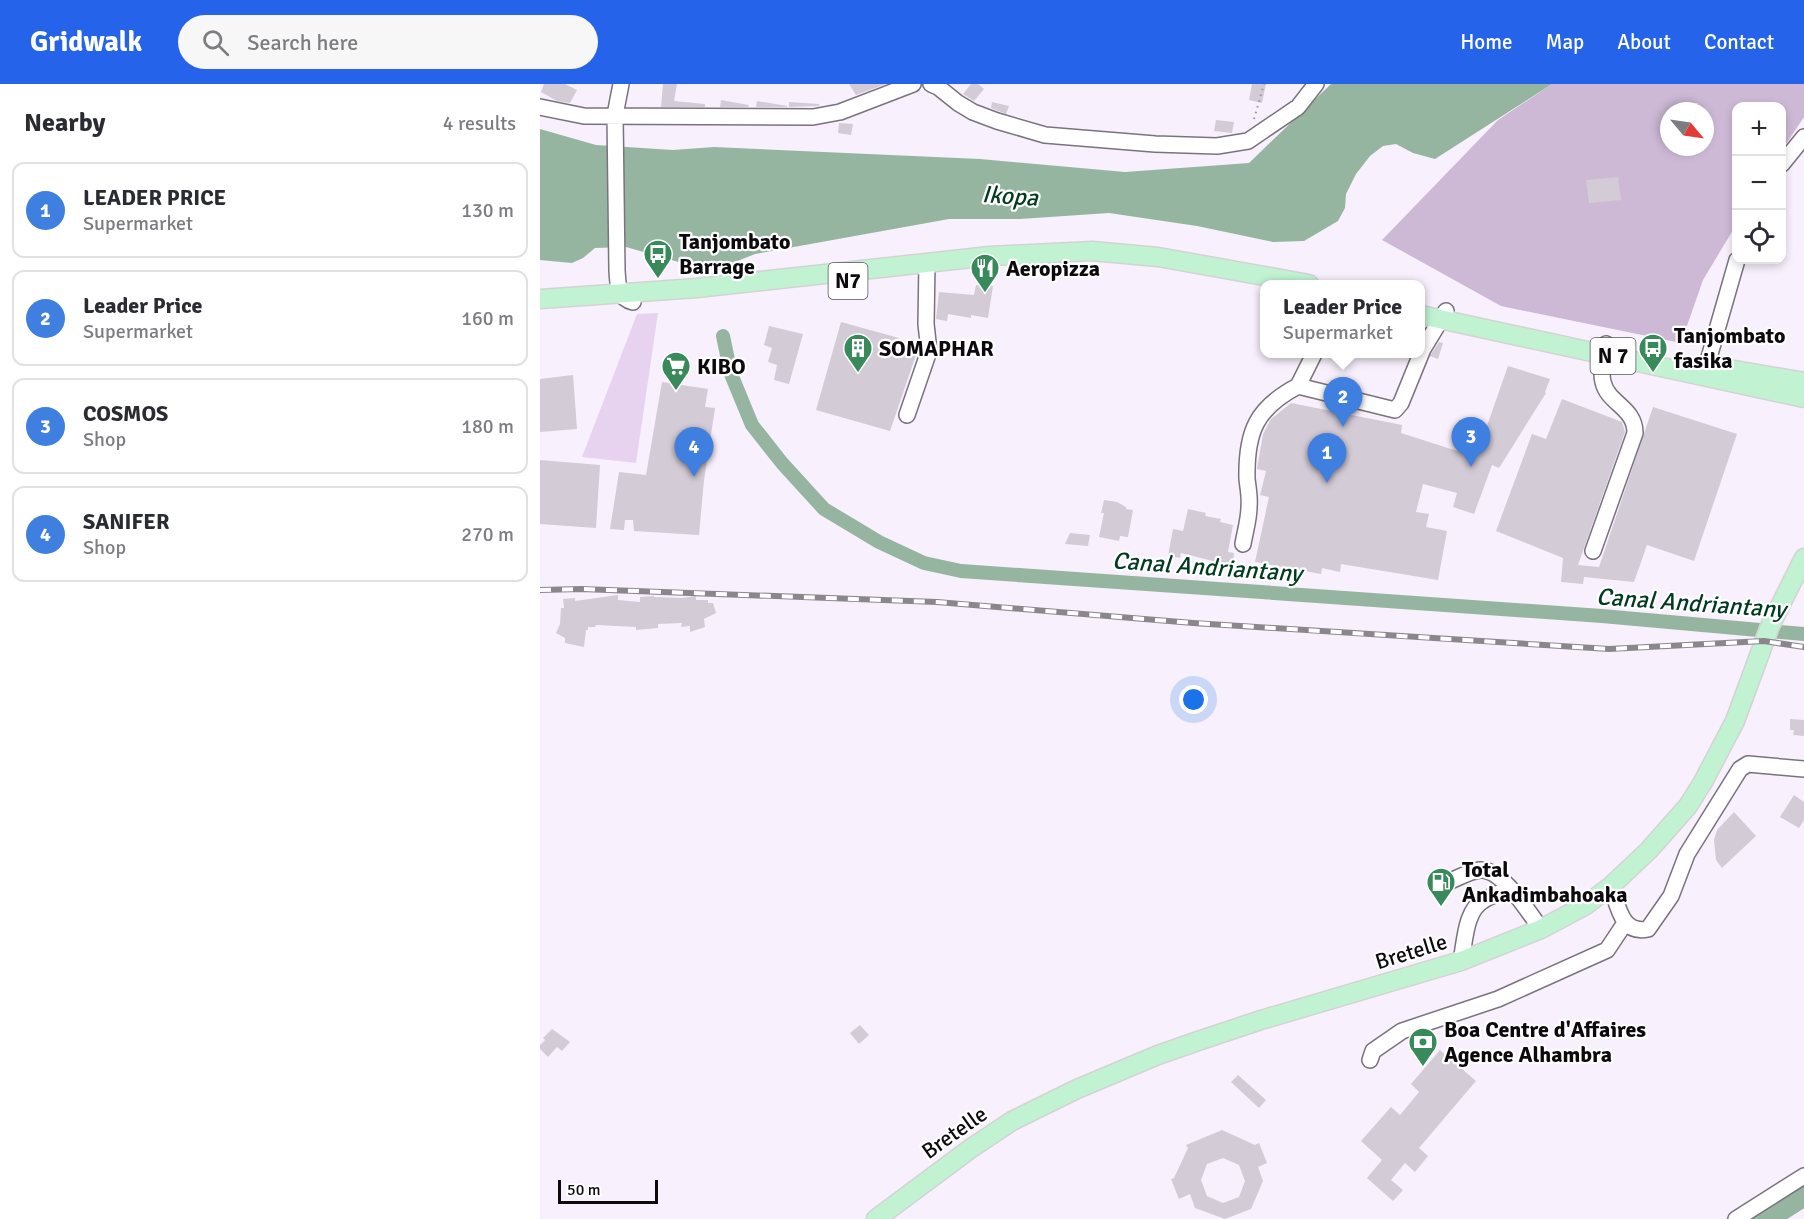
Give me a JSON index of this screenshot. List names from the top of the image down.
{
  "streets": {
    "main road": ["N7", "N 7", "Bretelle"]
  },
  "water": ["Ikopa", "Canal Andriantany"],
  "places": {
    "bus stop": ["Tanjombato Barrage", "Tanjombato fasika"],
    "restaurant": ["Aeropizza"],
    "building": ["SOMAPHAR"],
    "supermarket": ["KIBO"],
    "fuel station": ["Total Ankadimbahoaka"],
    "bank": ["Boa Centre d'Affaires Agence Alhambra"]
  },
  "scale_bar": "50 m",
  "north": "bottom right",
  "page": {
    "header": "Gridwalk",
    "search": "Search here",
    "nav": [
      "Home",
      "Map",
      "About",
      "Contact"
    ],
    "heading": ["Nearby", "4 results"],
    "map_buttons": ["+", "−"],
    "list": [
      {
        "mark": "1",
        "name": "LEADER PRICE",
        "note": "Supermarket",
        "value": "130 m"
      },
      {
        "mark": "2",
        "name": "Leader Price",
        "note": "Supermarket",
        "value": "160 m"
      },
      {
        "mark": "3",
        "name": "COSMOS",
        "note": "Shop",
        "value": "180 m"
      },
      {
        "mark": "4",
        "name": "SANIFER",
        "note": "Shop",
        "value": "270 m"
      }
    ],
    "popup": ["Leader Price", "Supermarket"],
    "pins": [
      "2",
      "3",
      "4",
      "1"
    ],
    "scale": "50 m"
  }
}
